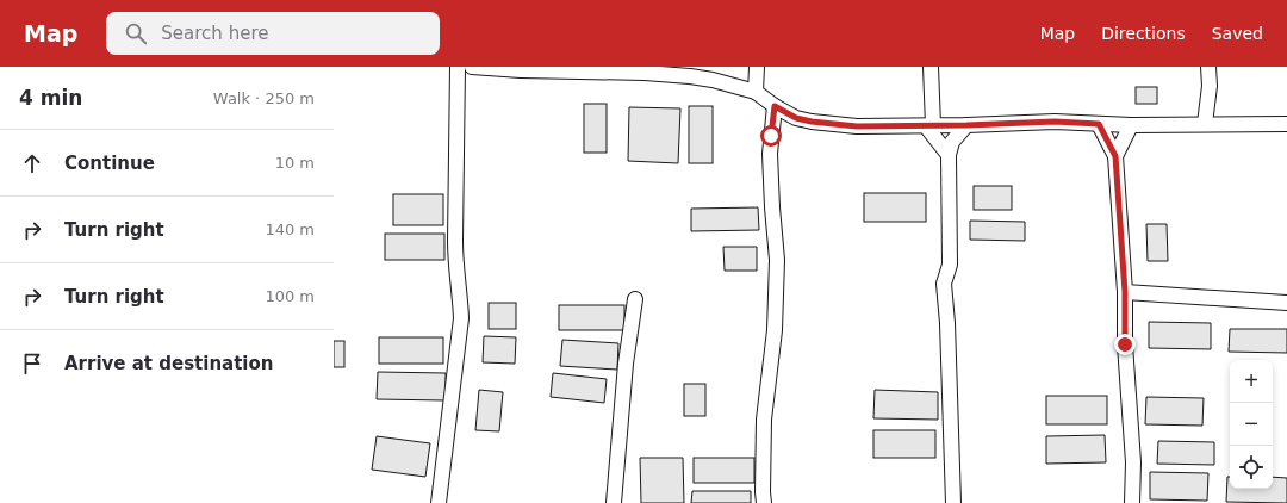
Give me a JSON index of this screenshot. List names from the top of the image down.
{
  "page": {
    "header": "Map",
    "search": "Search here",
    "nav": ["Map", "Directions", "Saved"],
    "heading": ["4 min", "Walk · 250 m"],
    "list": [
      ["Continue", "10 m"],
      ["Turn right", "140 m"],
      ["Turn right", "100 m"],
      "Arrive at destination"
    ],
    "map_buttons": ["+", "−"]
  }
}
